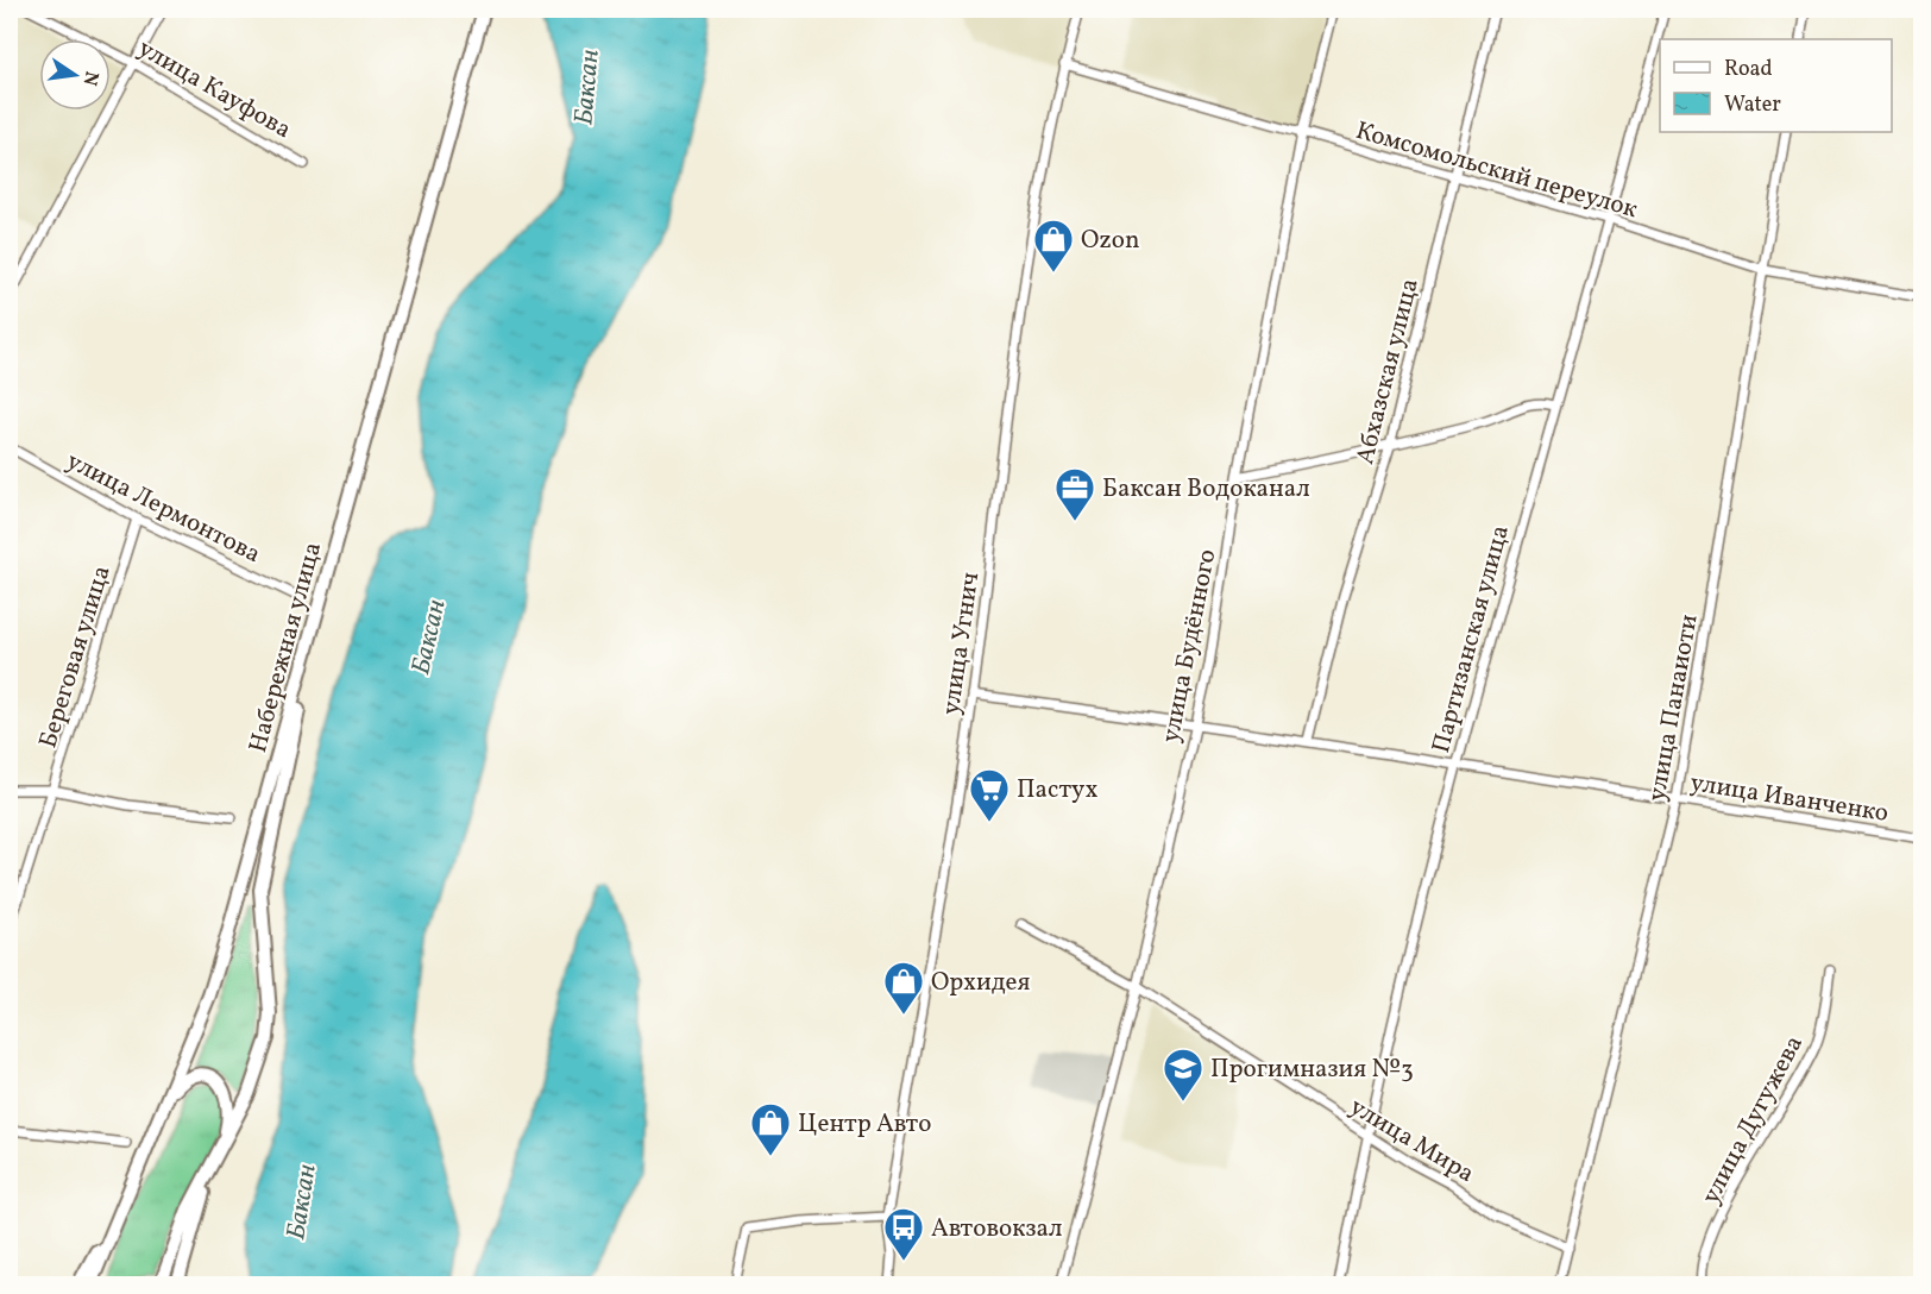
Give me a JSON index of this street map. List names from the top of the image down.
{
  "streets": {
    "main road": ["Набережная улица"],
    "street": [
      "улица Кауфова",
      "Комсомольский переулок",
      "Абхазская улица",
      "улица Лермонтова",
      "Партизанская улица",
      "улица Угнич",
      "улица Будённого",
      "Береговая улица",
      "улица Панаиоти",
      "улица Иванченко",
      "улица Дугужева",
      "улица Мира"
    ]
  },
  "crossings": [
    ["Комсомольский переулок", "Абхазская улица"],
    ["Комсомольский переулок", "Партизанская улица"],
    ["Комсомольский переулок", "улица Угнич"],
    ["Комсомольский переулок", "улица Будённого"],
    ["Комсомольский переулок", "улица Панаиоти"],
    ["Абхазская улица", "улица Иванченко"],
    ["улица Лермонтова", "Береговая улица"],
    ["Партизанская улица", "улица Иванченко"],
    ["Партизанская улица", "улица Мира"],
    ["улица Угнич", "улица Иванченко"],
    ["улица Будённого", "улица Иванченко"],
    ["улица Будённого", "улица Мира"],
    ["улица Панаиоти", "улица Иванченко"],
    ["улица Панаиоти", "улица Мира"]
  ],
  "water": ["Баксан"],
  "places": {
    "shop": ["Ozon", "Орхидея", "Центр Авто"],
    "office": ["Баксан Водоканал"],
    "supermarket": ["Пастух"],
    "school or university": ["Прогимназия №3"],
    "bus stop": ["Автовокзал"]
  },
  "legend": ["Road", "Water"],
  "north": "right"
}
